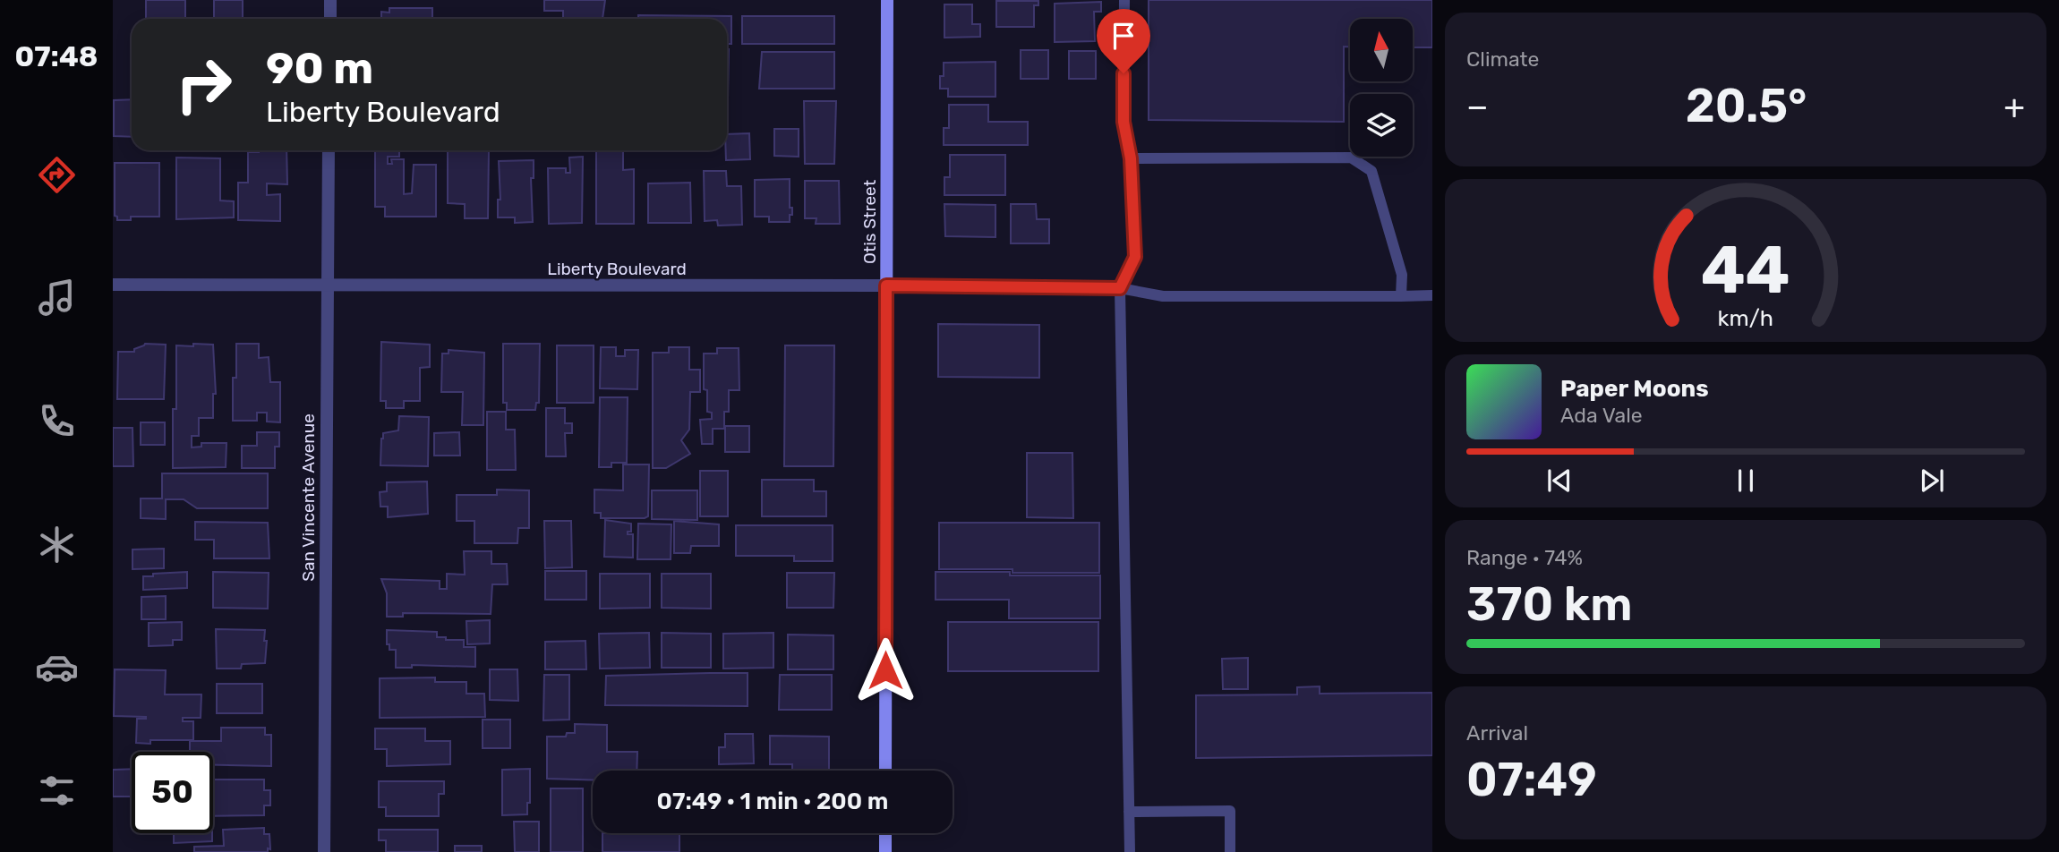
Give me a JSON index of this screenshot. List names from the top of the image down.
{
  "streets": {
    "main road": ["Otis Street"],
    "street": ["Liberty Boulevard", "San Vincente Avenue"]
  },
  "crossings": [
    ["Otis Street", "Liberty Boulevard"],
    ["Liberty Boulevard", "San Vincente Avenue"]
  ],
  "north": "top",
  "page": {
    "tabs": "07:48",
    "tile": [
      "Climate",
      ["Range · 74%", "370 km"],
      ["Arrival", "07:49"]
    ],
    "turn": ["90 m", "Liberty Boulevard"],
    "heat": ["−", "20.5°", "+"],
    "song": ["Paper Moons", "Ada Vale"],
    "limit": "50",
    "trip": "07:49 · 1 min · 200 m",
    "gauge": ["44", "km/h"]
  }
}
